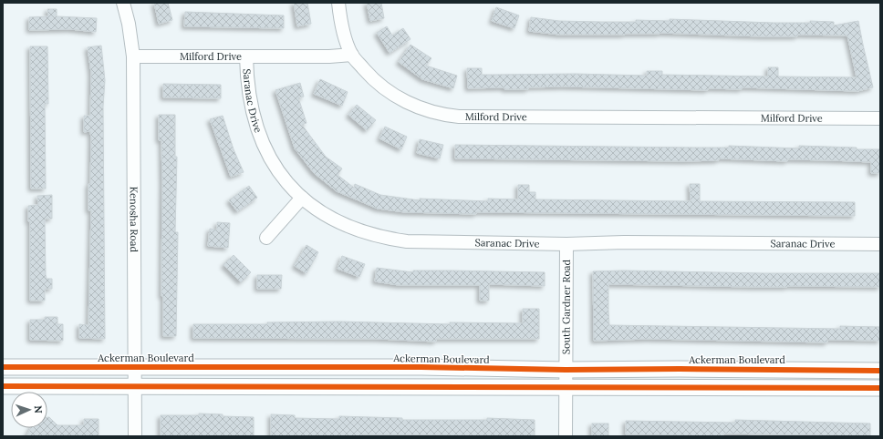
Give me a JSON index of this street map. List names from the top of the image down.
{
  "streets": {
    "street": [
      "Milford Drive",
      "Saranac Drive",
      "Kenosha Road",
      "South Gardner Road",
      "Ackerman Boulevard"
    ]
  },
  "crossings": [
    ["Milford Drive", "Saranac Drive"],
    ["Milford Drive", "Kenosha Road"],
    ["Saranac Drive", "South Gardner Road"],
    ["Kenosha Road", "Ackerman Boulevard"],
    ["South Gardner Road", "Ackerman Boulevard"]
  ],
  "north": "right"
}
